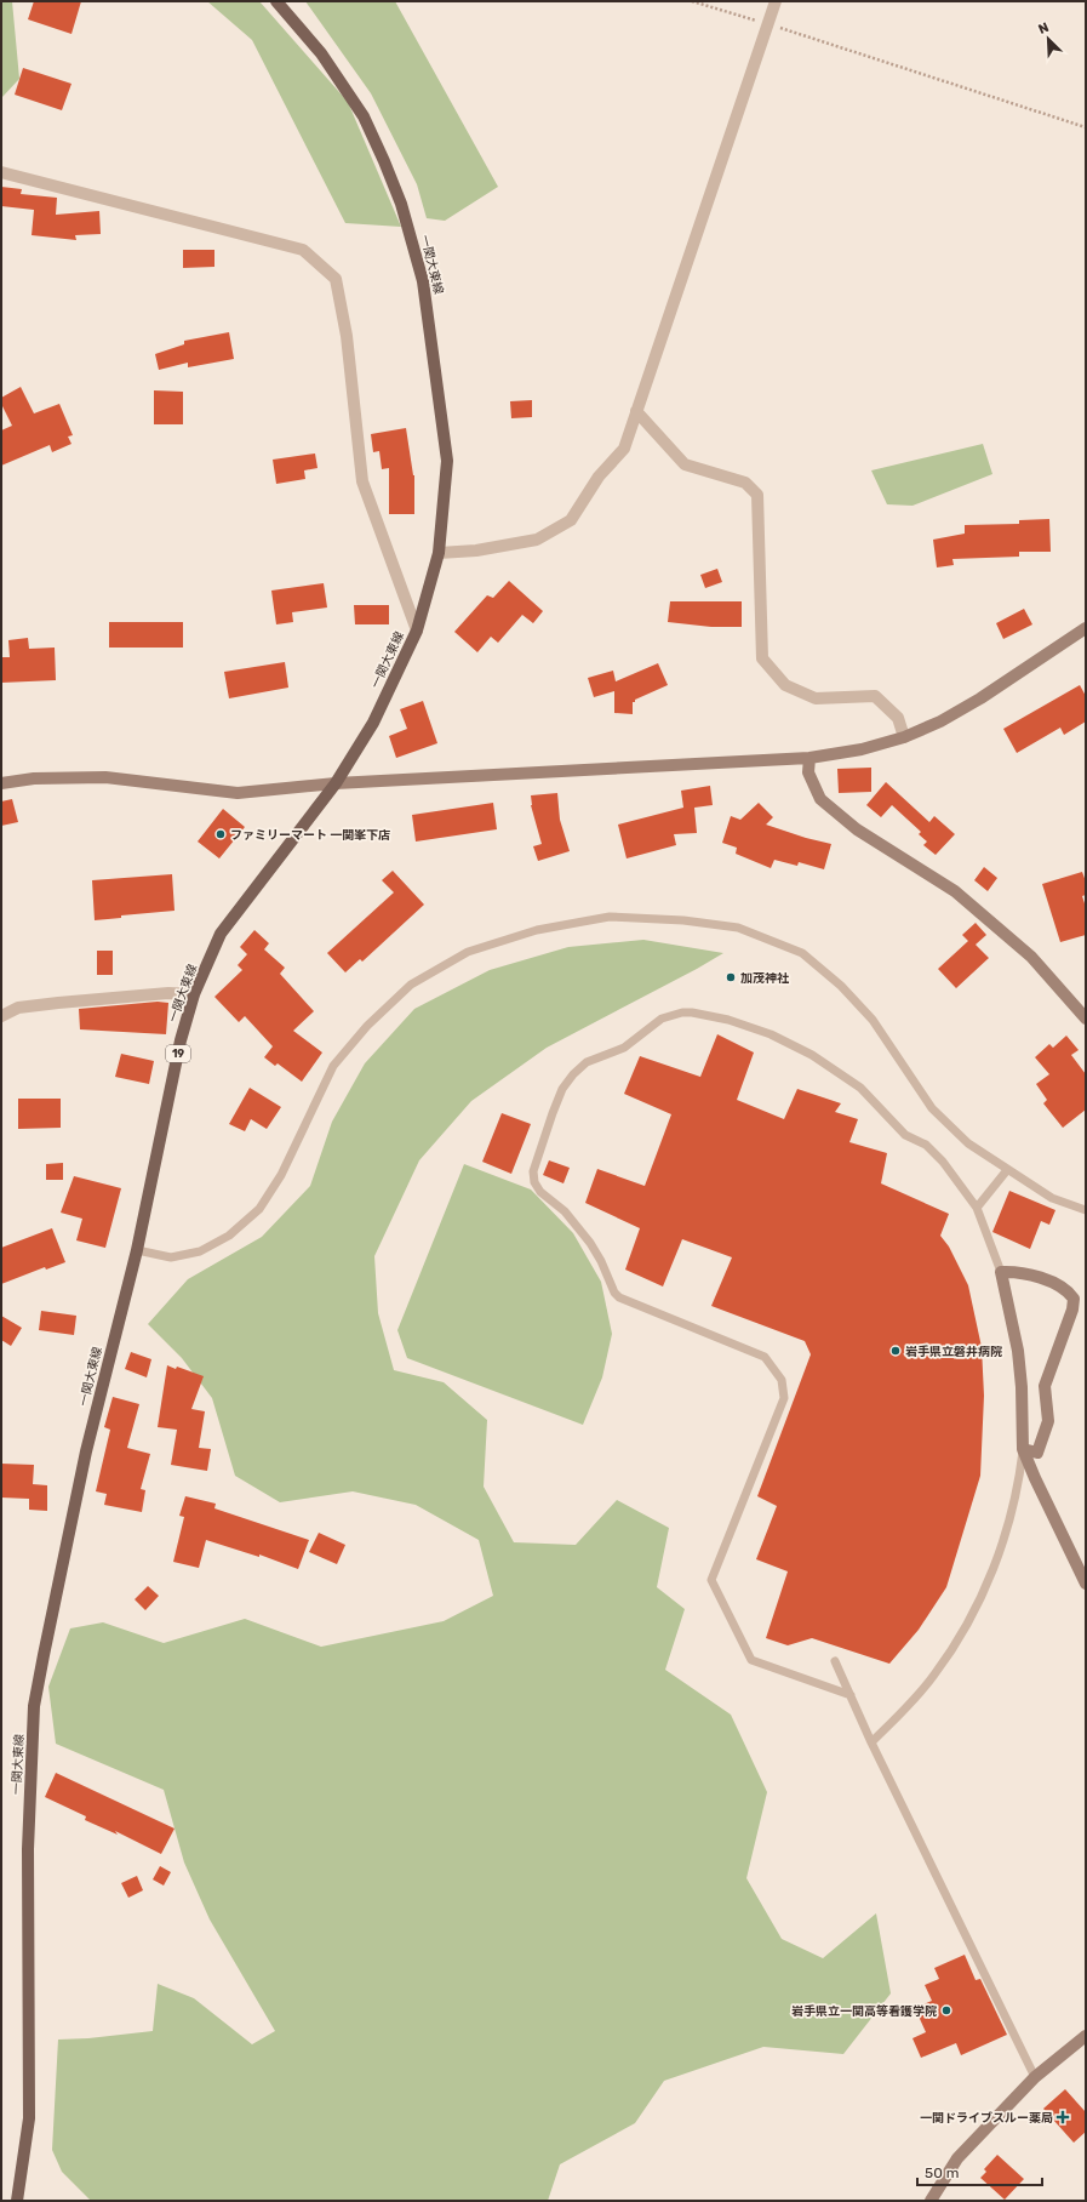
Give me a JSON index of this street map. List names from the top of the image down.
{
  "streets": {
    "main road": ["一関大東線", "19"]
  },
  "places": {
    "other": [
      "ファミリーマート 一関峯下店",
      "加茂神社",
      "岩手県立磐井病院",
      "岩手県立一関高等看護学院"
    ],
    "health": ["一関ドライブスルー薬局"]
  },
  "scale_bar": "50 m",
  "north": "top left"
}
